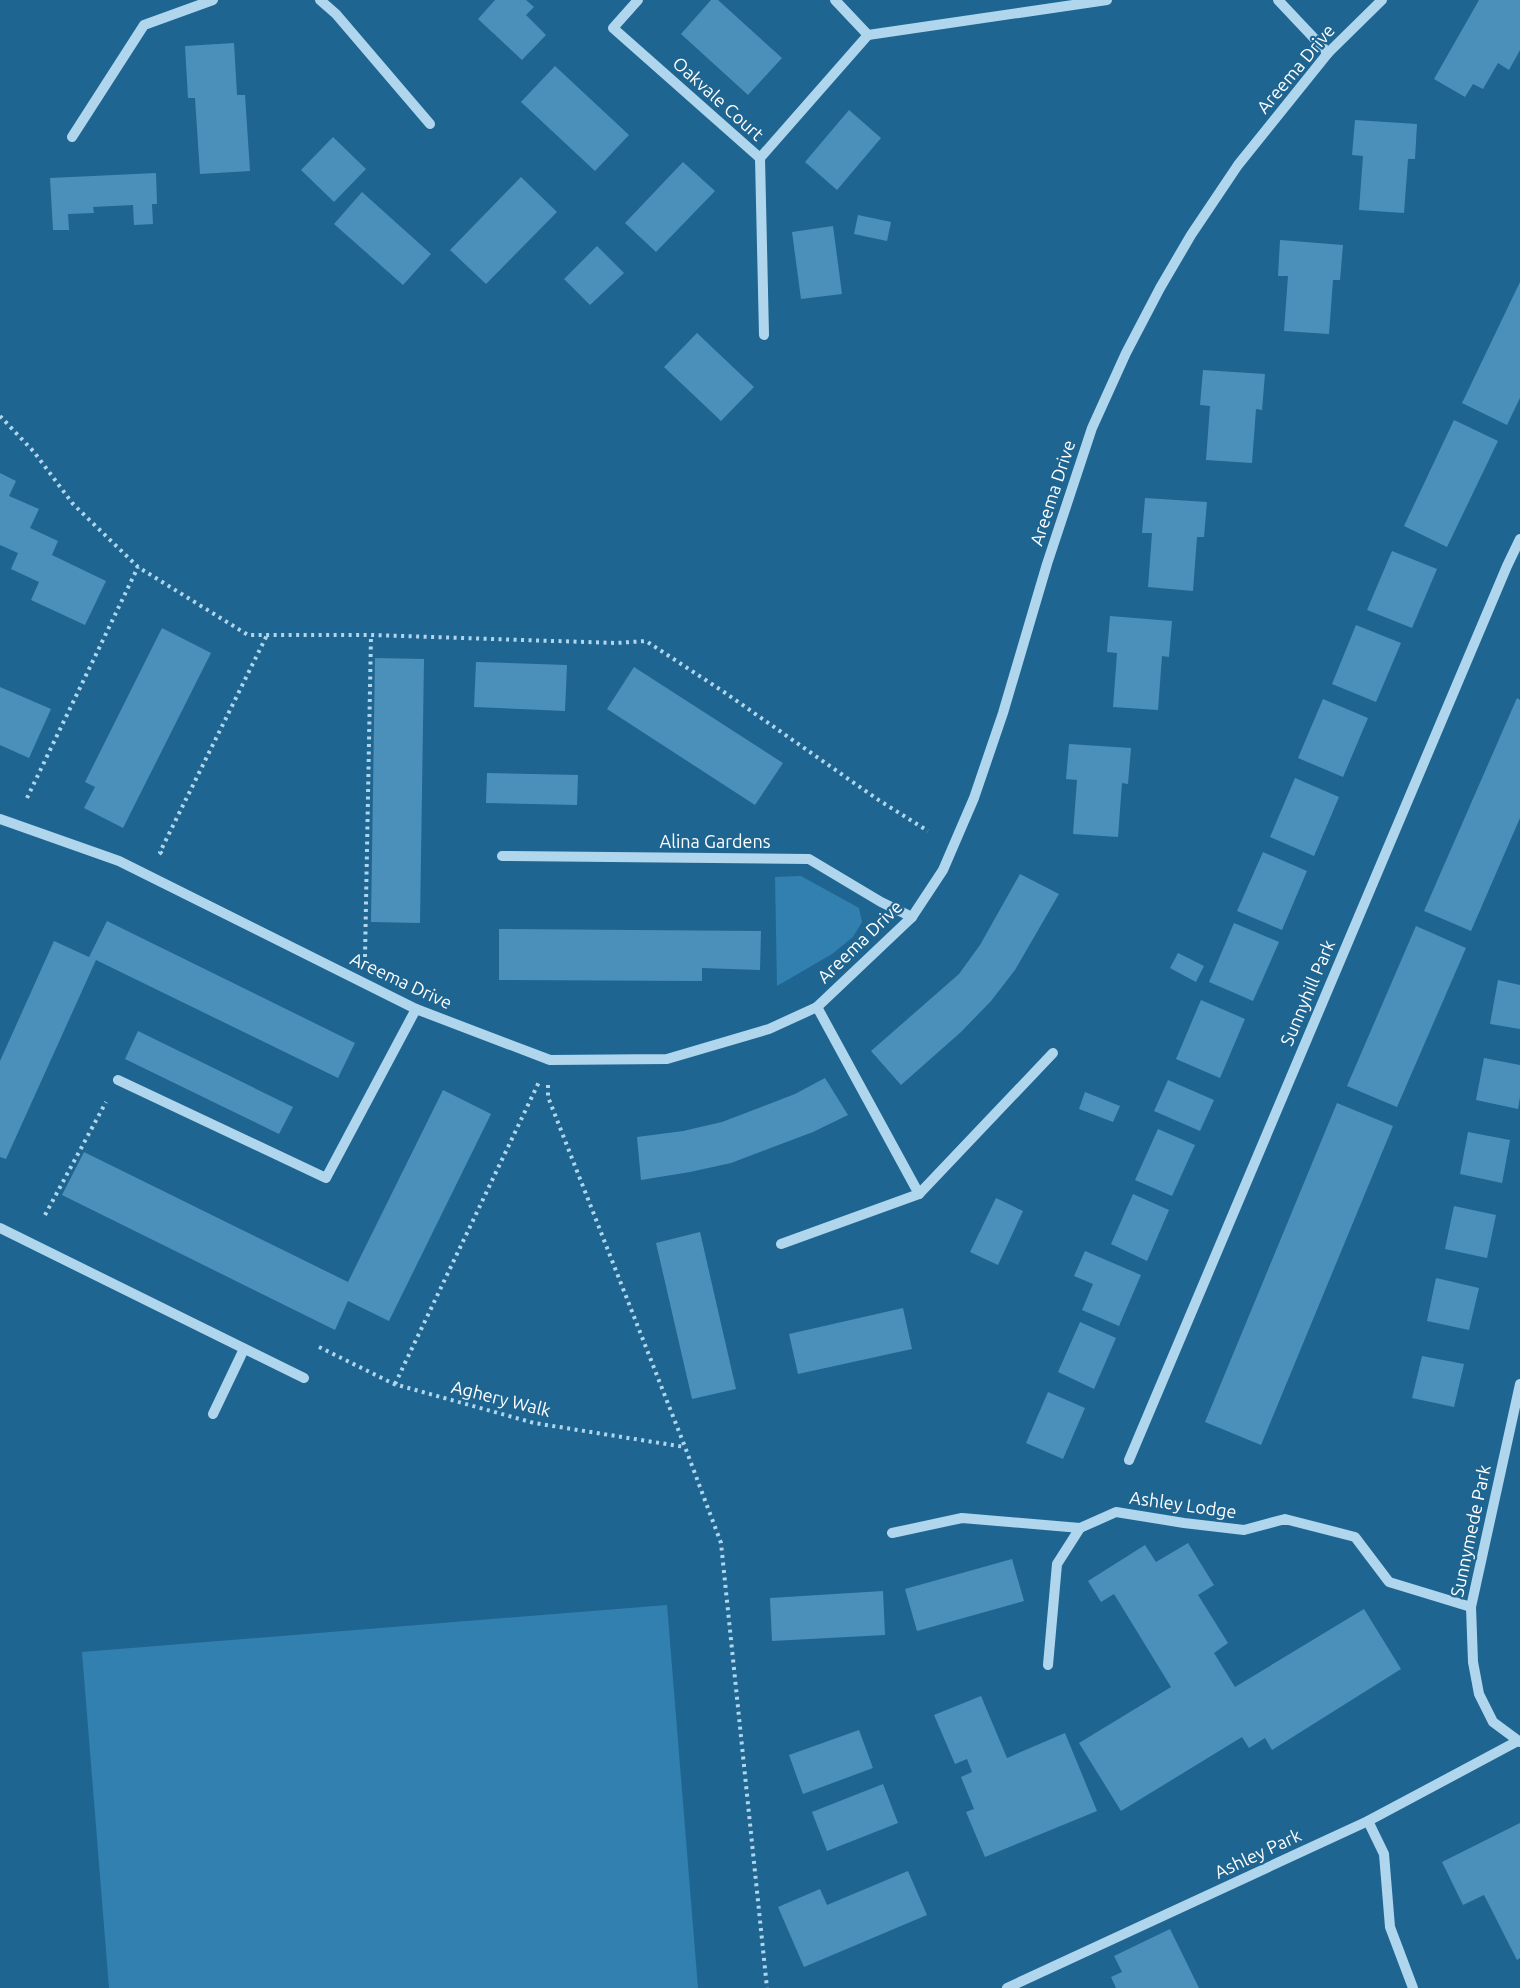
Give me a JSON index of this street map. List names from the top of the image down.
{
  "streets": {
    "street": [
      "Areema Drive",
      "Oakvale Court",
      "Alina Gardens",
      "Sunnyhill Park",
      "Ashley Lodge",
      "Sunnymede Park",
      "Ashley Park"
    ],
    "path": ["Aghery Walk"]
  },
  "crossings": [
    ["Areema Drive", "Alina Gardens"],
    ["Ashley Lodge", "Sunnymede Park"],
    ["Sunnymede Park", "Ashley Park"]
  ]
}
